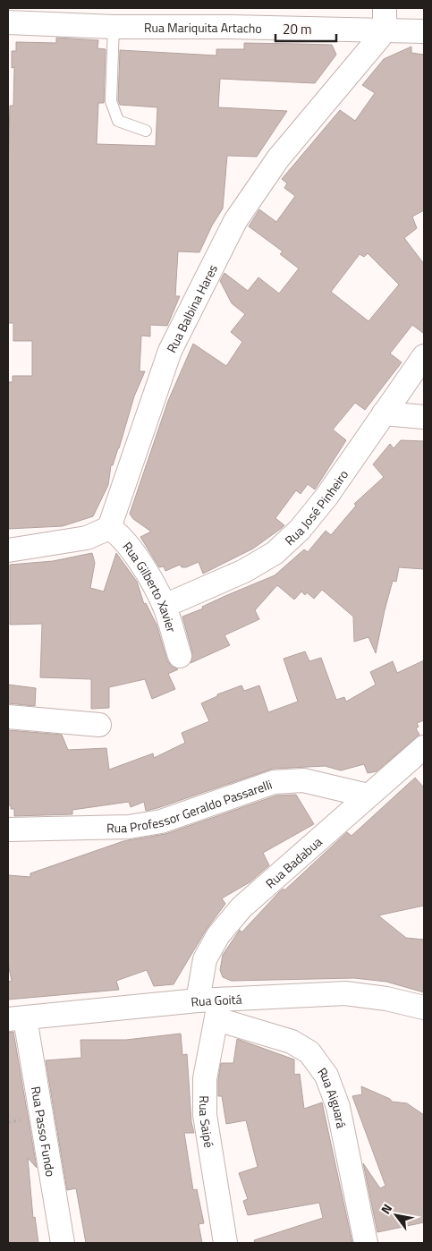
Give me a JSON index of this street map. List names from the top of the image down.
{
  "streets": {
    "street": [
      "Rua Mariquita Artacho",
      "Rua Balbina Hares",
      "Rua José Pinheiro",
      "Rua Gilberto Xavier",
      "Rua Professor Geraldo Passarelli",
      "Rua Badabua",
      "Rua Goitá",
      "Rua Aiguará",
      "Rua Saipé",
      "Rua Passo Fundo"
    ]
  },
  "crossings": [
    ["Rua Mariquita Artacho", "Rua Balbina Hares"],
    ["Rua Balbina Hares", "Rua Gilberto Xavier"],
    ["Rua José Pinheiro", "Rua Gilberto Xavier"],
    ["Rua Professor Geraldo Passarelli", "Rua Badabua"],
    ["Rua Badabua", "Rua Goitá"],
    ["Rua Badabua", "Rua Aiguará"],
    ["Rua Badabua", "Rua Saipé"],
    ["Rua Goitá", "Rua Aiguará"],
    ["Rua Goitá", "Rua Saipé"],
    ["Rua Goitá", "Rua Passo Fundo"],
    ["Rua Aiguará", "Rua Saipé"]
  ],
  "scale_bar": "20 m",
  "north": "top left"
}
